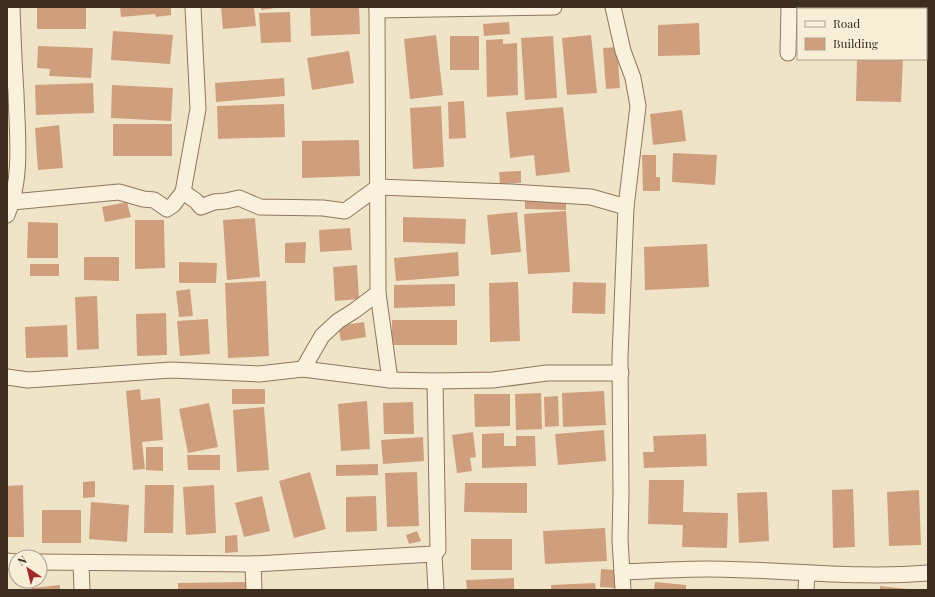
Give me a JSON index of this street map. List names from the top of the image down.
{
  "legend": ["Road", "Building"],
  "north": "top left"
}
